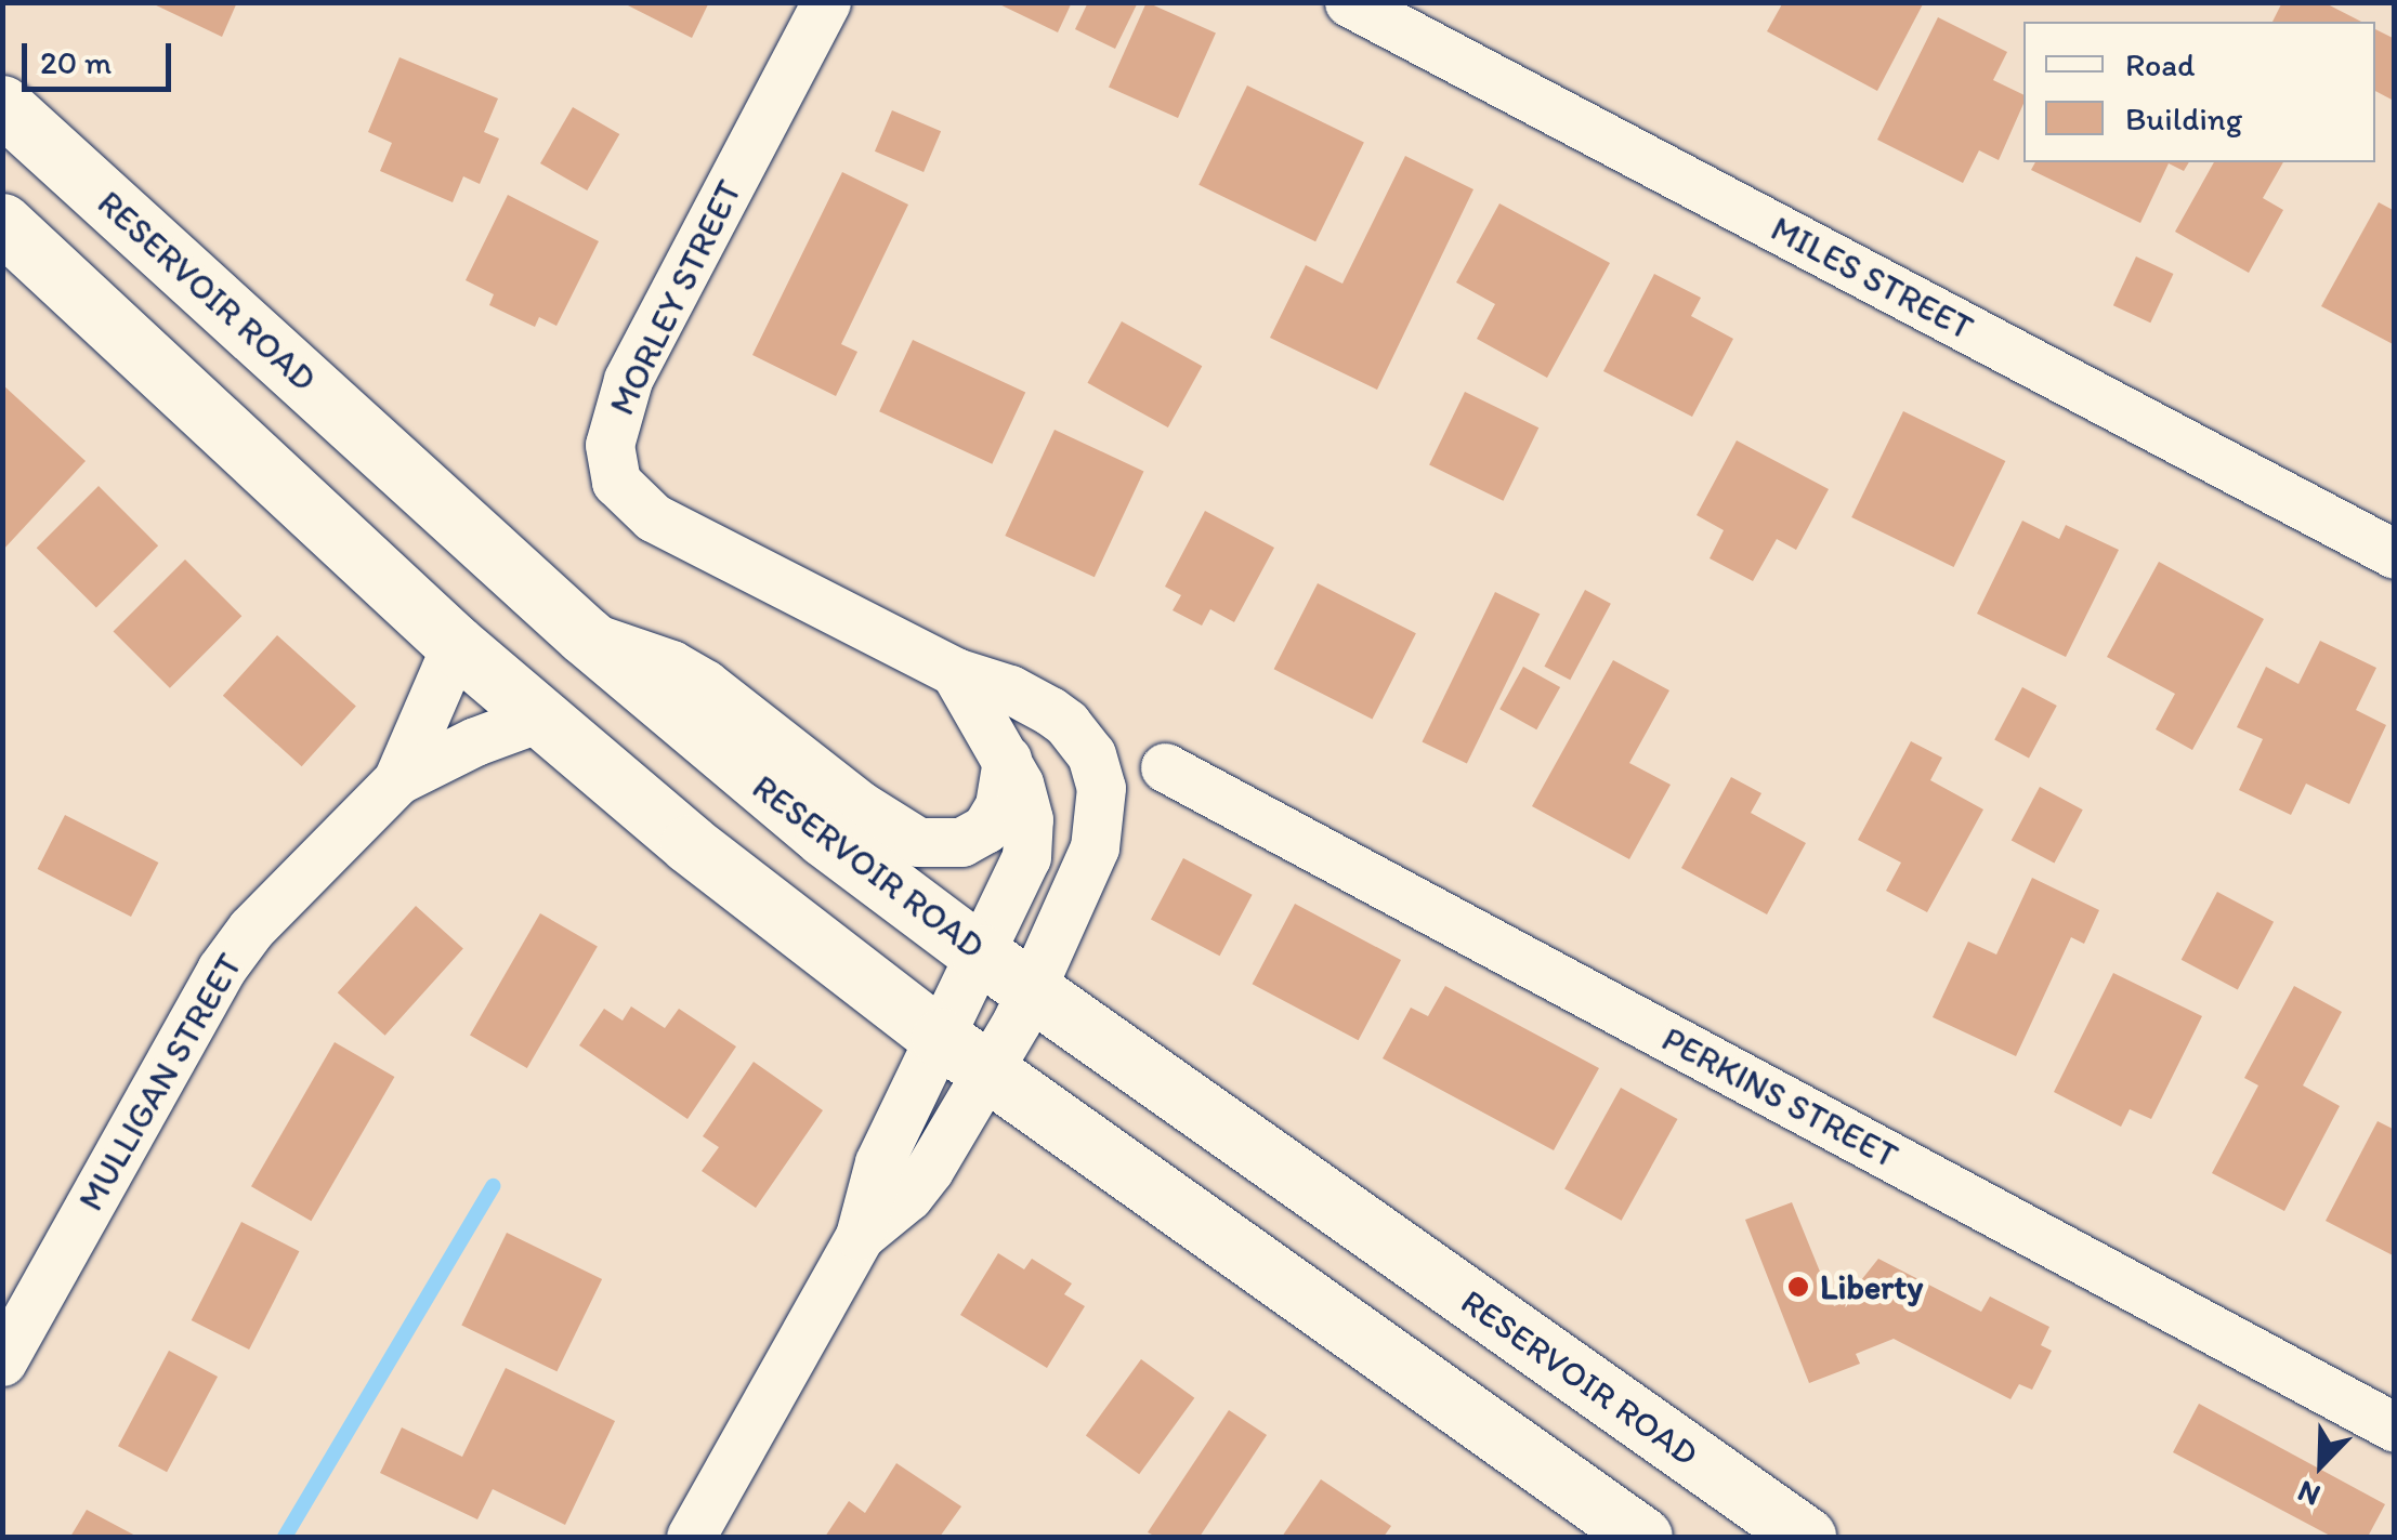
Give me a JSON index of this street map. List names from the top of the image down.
{
  "streets": {
    "main road": ["RESERVOIR ROAD"],
    "street": [
      "MILES STREET",
      "MORLEY STREET",
      "MULLIGAN STREET",
      "PERKINS STREET"
    ]
  },
  "crossings": [
    ["RESERVOIR ROAD", "MORLEY STREET"]
  ],
  "places": ["Liberty"],
  "legend": ["Road", "Building"],
  "scale_bar": "20 m",
  "north": "bottom left"
}
